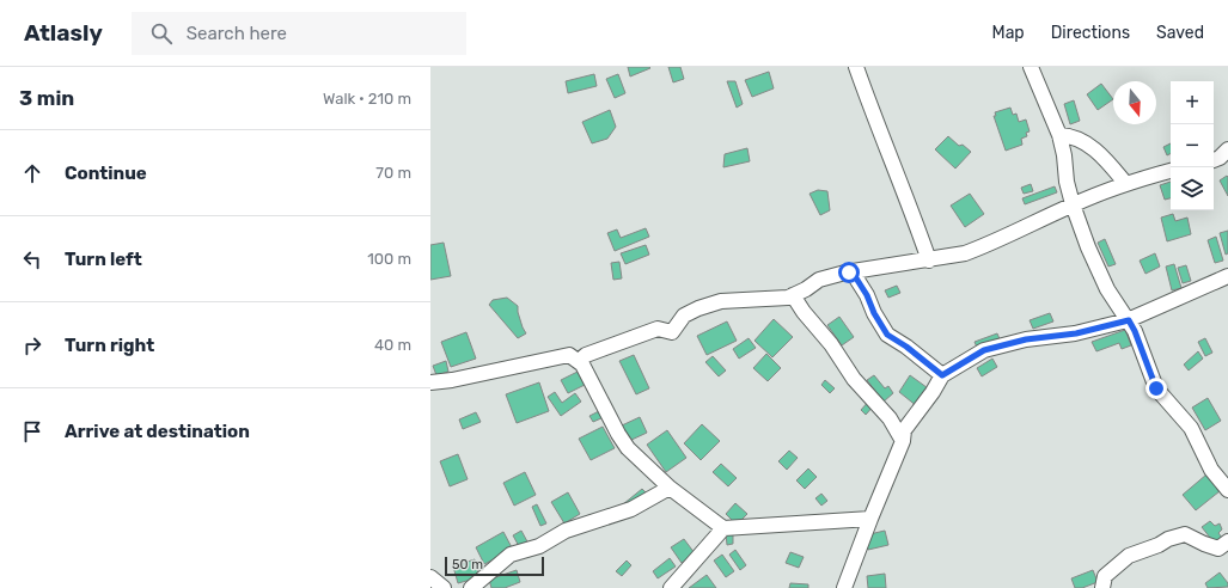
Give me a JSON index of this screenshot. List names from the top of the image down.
{
  "scale_bar": "50 m",
  "north": "bottom",
  "page": {
    "header": "Atlasly",
    "search": "Search here",
    "nav": ["Map", "Directions", "Saved"],
    "heading": ["3 min", "Walk · 210 m"],
    "map_buttons": ["+", "−"],
    "list": [
      ["Continue", "70 m"],
      ["Turn left", "100 m"],
      ["Turn right", "40 m"],
      "Arrive at destination"
    ],
    "scale": "50 m"
  }
}
